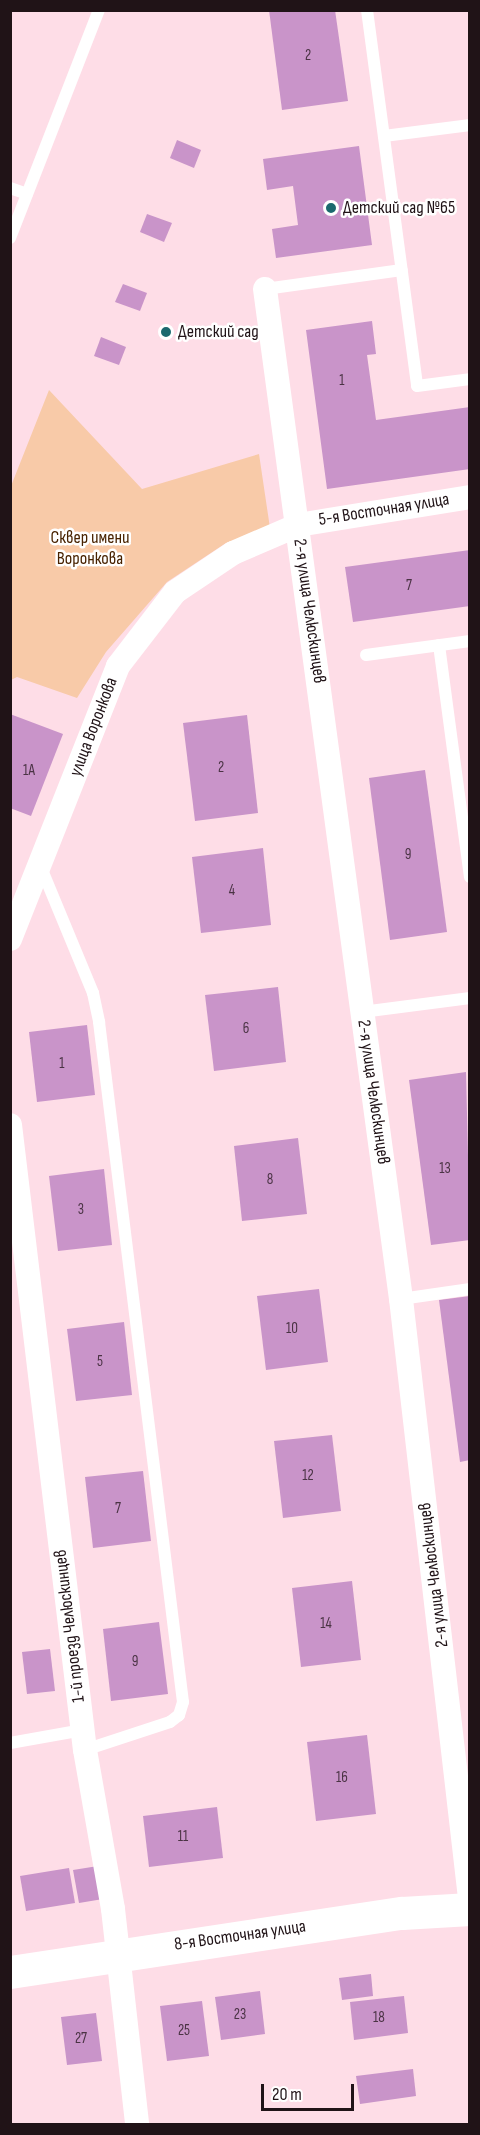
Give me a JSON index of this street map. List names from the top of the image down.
{
  "streets": {
    "main road": ["8-я Восточная улица"],
    "street": [
      "5-я Восточная улица",
      "2-я улица Челюскинцев",
      "улица Воронкова",
      "1-й проезд Челюскинцев"
    ]
  },
  "crossings": [
    ["5-я Восточная улица", "2-я улица Челюскинцев"],
    ["5-я Восточная улица", "улица Воронкова"],
    ["1-й проезд Челюскинцев", "8-я Восточная улица"]
  ],
  "parks": ["Сквер имени Воронкова"],
  "places": ["Детский сад №65", "Детский сад"],
  "house_numbers": [
    "2",
    "1",
    "7",
    "2",
    "1А",
    "9",
    "4",
    "6",
    "1",
    "13",
    "8",
    "3",
    "10",
    "5",
    "12",
    "7",
    "14",
    "9",
    "16",
    "11",
    "23",
    "18",
    "25",
    "27"
  ],
  "scale_bar": "20 m"
}
